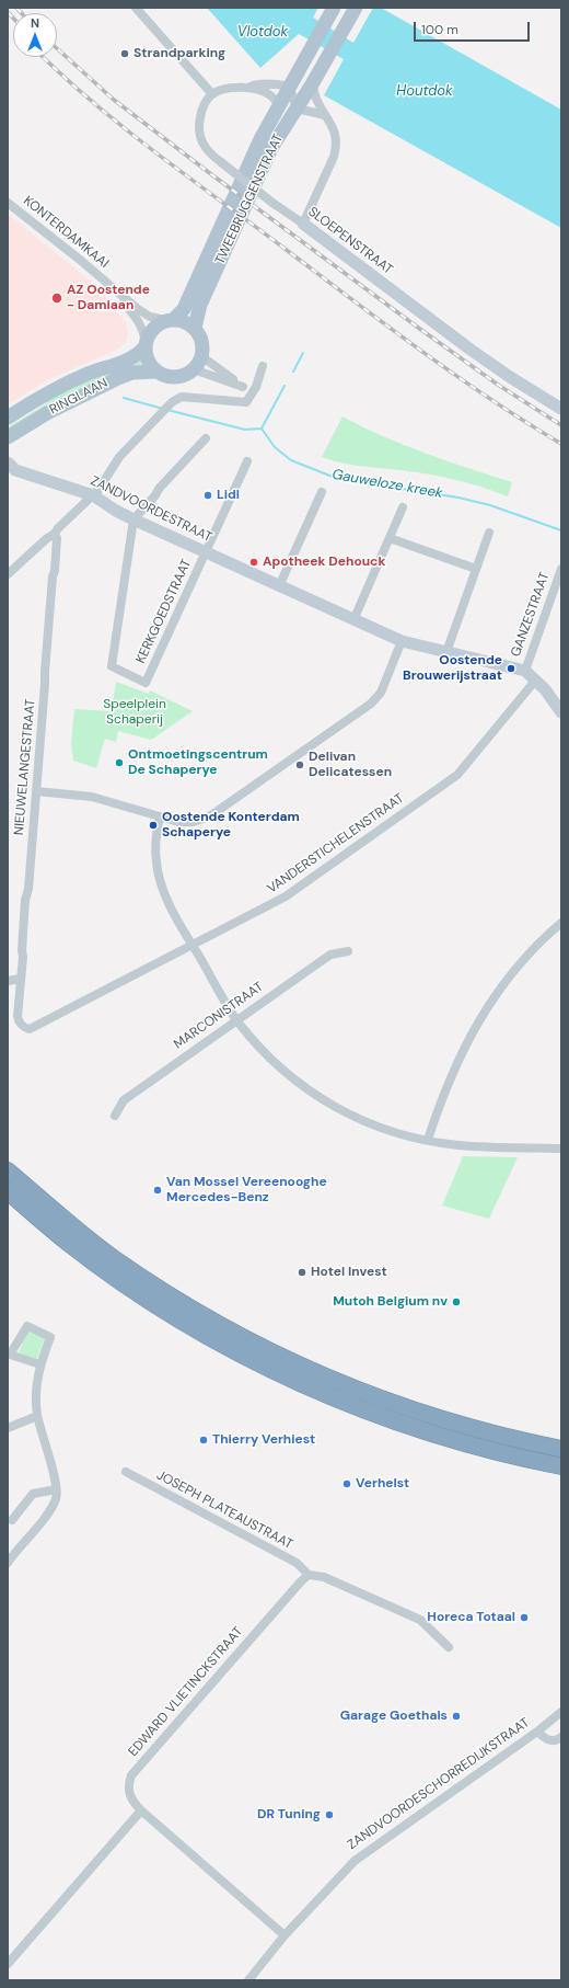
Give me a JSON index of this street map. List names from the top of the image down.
{
  "streets": {
    "main road": [
      "TWEEBRUGGENSTRAAT",
      "SLOEPENSTRAAT",
      "RINGLAAN",
      "ZANDVOORDESTRAAT"
    ],
    "street": [
      "KONTERDAMKAAI",
      "KERKGOEDSTRAAT",
      "GANZESTRAAT",
      "NIEUWELANGESTRAAT",
      "VANDERSTICHELENSTRAAT",
      "MARCONISTRAAT",
      "JOSEPH PLATEAUSTRAAT",
      "EDWARD VLIETINCKSTRAAT",
      "ZANDVOORDESCHORREDIJKSTRAAT"
    ]
  },
  "crossings": [
    ["TWEEBRUGGENSTRAAT", "KONTERDAMKAAI"],
    ["TWEEBRUGGENSTRAAT", "RINGLAAN"],
    ["KONTERDAMKAAI", "RINGLAAN"],
    ["ZANDVOORDESTRAAT", "KERKGOEDSTRAAT"],
    ["ZANDVOORDESTRAAT", "GANZESTRAAT"],
    ["ZANDVOORDESTRAAT", "VANDERSTICHELENSTRAAT"],
    ["NIEUWELANGESTRAAT", "VANDERSTICHELENSTRAAT"],
    ["JOSEPH PLATEAUSTRAAT", "EDWARD VLIETINCKSTRAAT"],
    ["EDWARD VLIETINCKSTRAAT", "ZANDVOORDESCHORREDIJKSTRAAT"]
  ],
  "water": ["Vlotdok", "Houtdok", "Gauweloze kreek"],
  "parks": ["Speelplein Schaperij"],
  "places": [
    "Strandparking",
    "AZ Oostende - Damiaan",
    "Lidl",
    "Apotheek Dehouck",
    "Oostende Brouwerijstraat",
    "Ontmoetingscentrum De Schaperye",
    "Delivan Delicatessen",
    "Oostende Konterdam Schaperye",
    "Van Mossel Vereenooghe Mercedes-Benz",
    "Hotel Invest",
    "Mutoh Belgium nv",
    "Thierry Verhiest",
    "Verhelst",
    "Horeca Totaal",
    "Garage Goethals",
    "DR Tuning"
  ],
  "scale_bar": "100 m",
  "north": "top"
}
